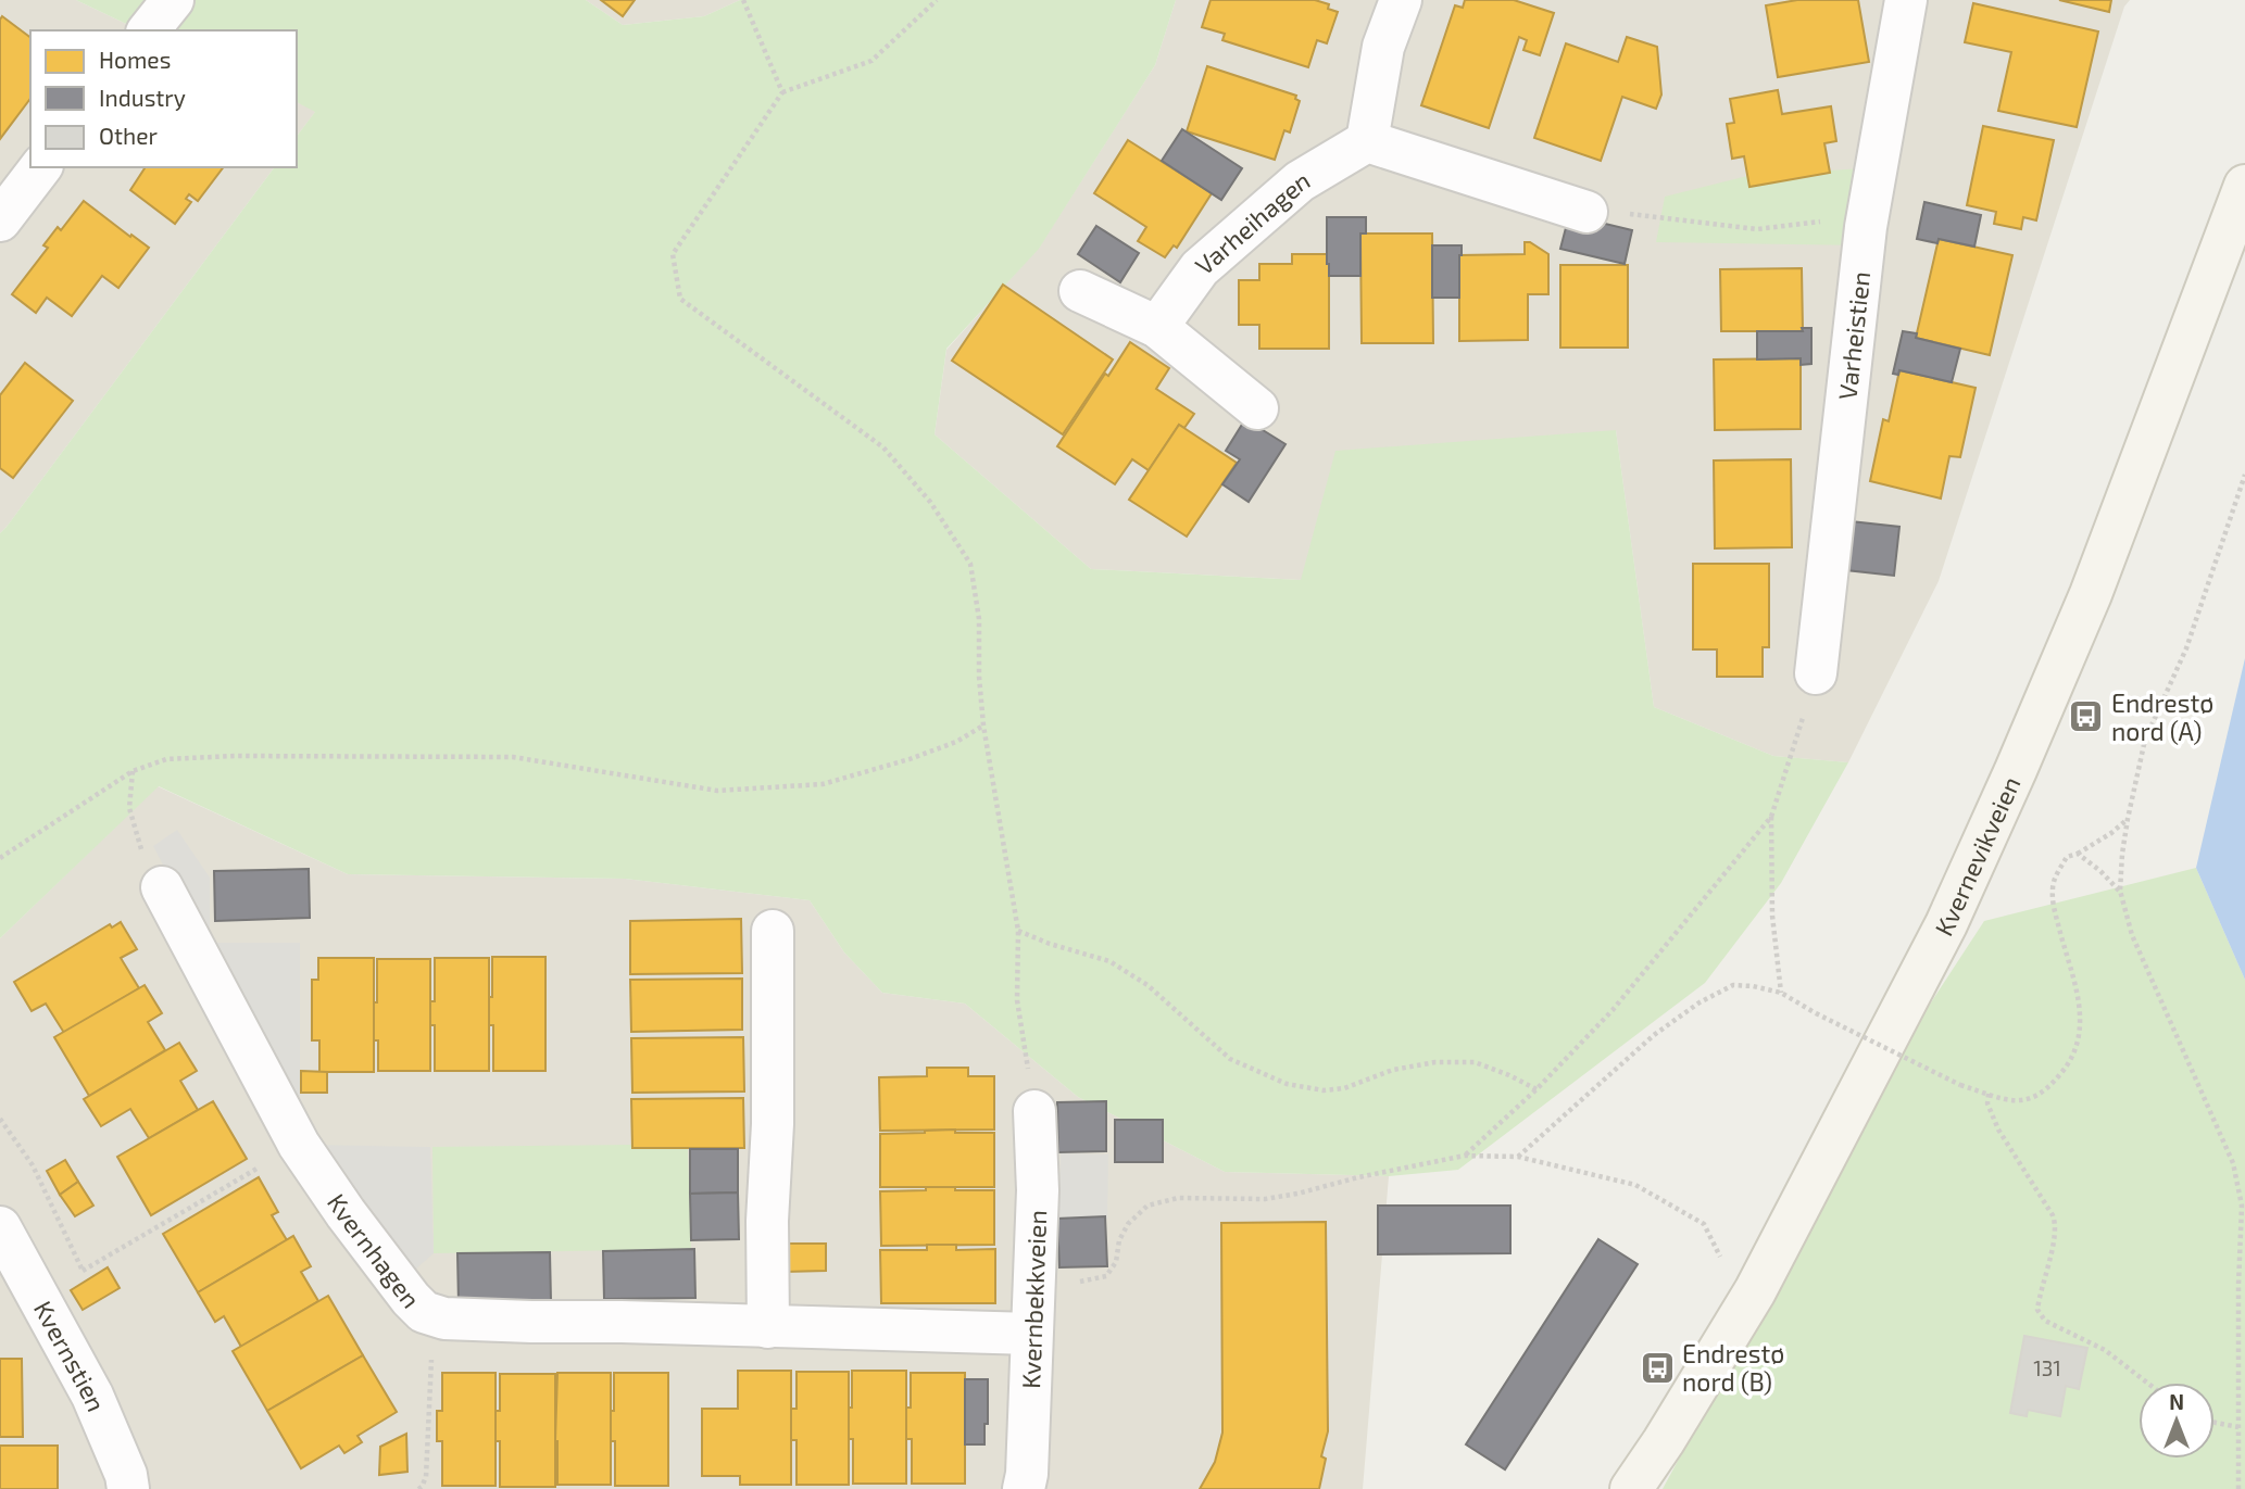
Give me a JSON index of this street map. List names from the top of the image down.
{
  "streets": {
    "main road": ["Kvernevikveien"],
    "street": [
      "Varheihagen",
      "Varheistien",
      "Kvernhagen",
      "Kvernbekkveien",
      "Kvernstien"
    ]
  },
  "crossings": [
    ["Kvernhagen", "Kvernbekkveien"]
  ],
  "places": {
    "bus stop": ["Endrestø nord (A)", "Endrestø nord (B)"]
  },
  "house_numbers": ["131"],
  "legend": ["Homes", "Industry", "Other"],
  "north": "top"
}
